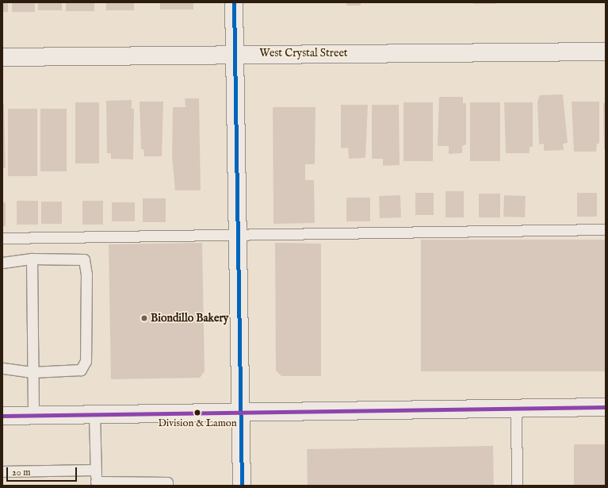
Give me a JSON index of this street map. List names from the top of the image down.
{
  "streets": {
    "street": ["West Crystal Street"]
  },
  "places": ["Biondillo Bakery", "Division & Lamon"],
  "scale_bar": "20 m"
}
